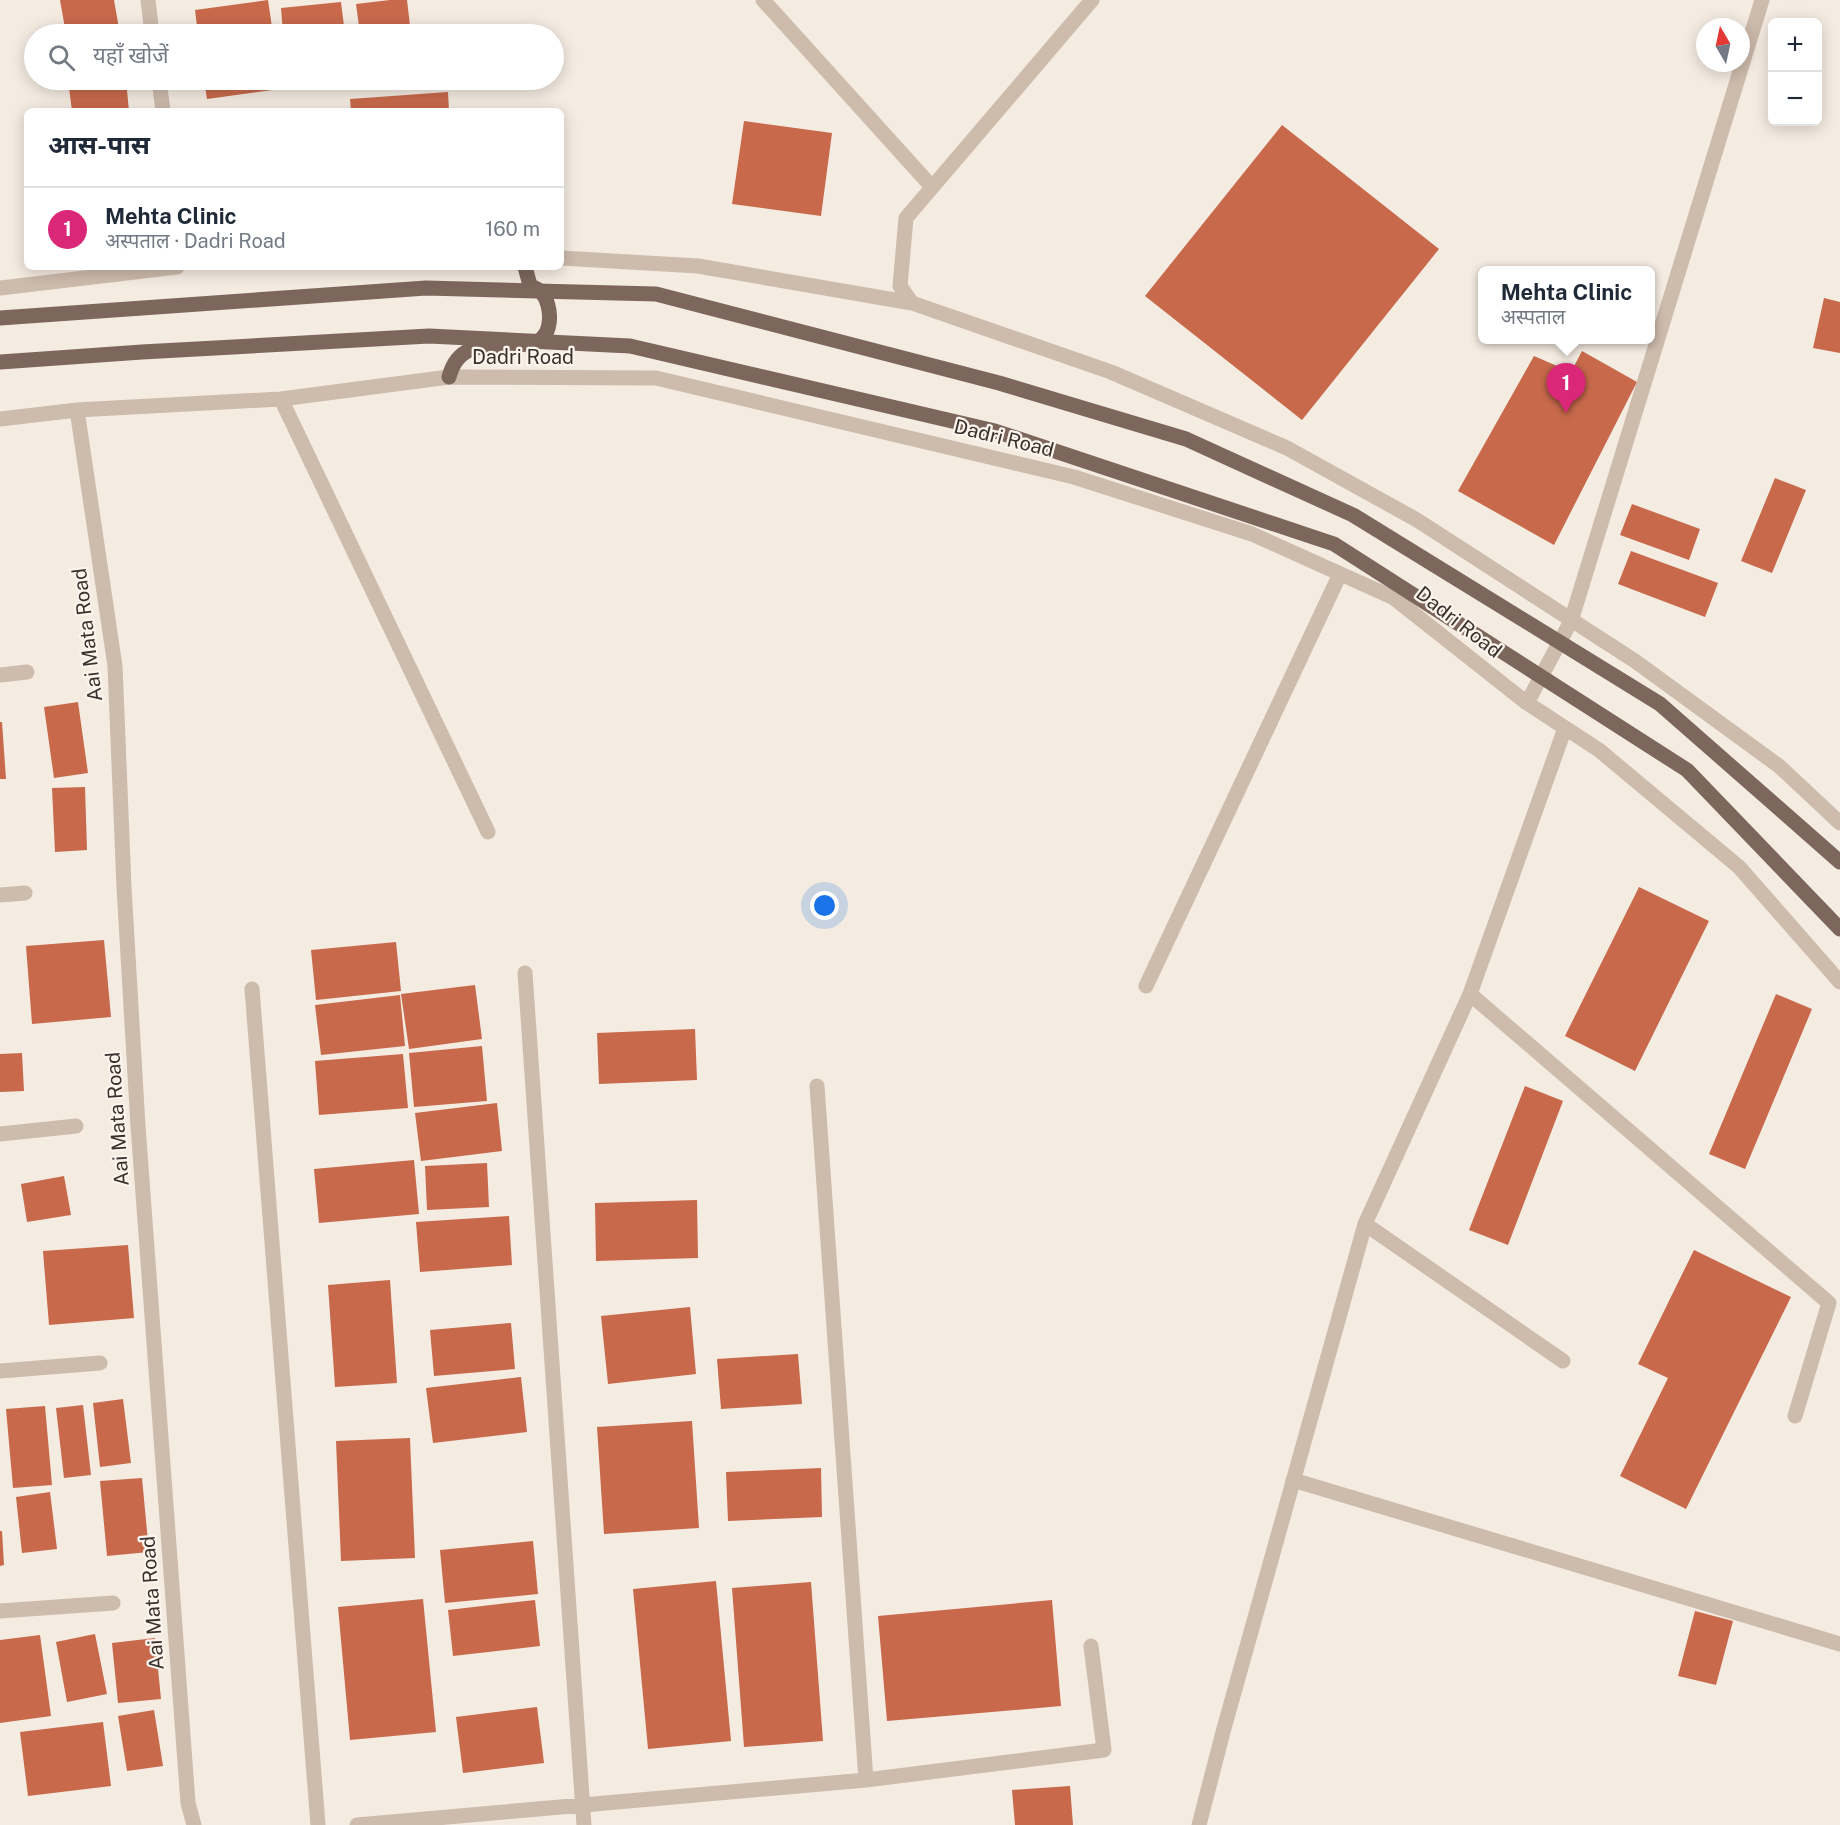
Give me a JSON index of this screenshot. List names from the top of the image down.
{
  "streets": {
    "street": ["Dadri Road", "Aai Mata Road"]
  },
  "crossings": [
    ["Dadri Road", "Aai Mata Road"]
  ],
  "north": "top",
  "page": {
    "map_buttons": ["+", "−"],
    "search": "यहाँ खोजें",
    "heading": "आस-पास",
    "list": [
      {
        "mark": "1",
        "name": "Mehta Clinic",
        "note": "अस्पताल · Dadri Road",
        "value": "160 m"
      }
    ],
    "popup": ["Mehta Clinic", "अस्पताल"],
    "pins": "1"
  }
}
